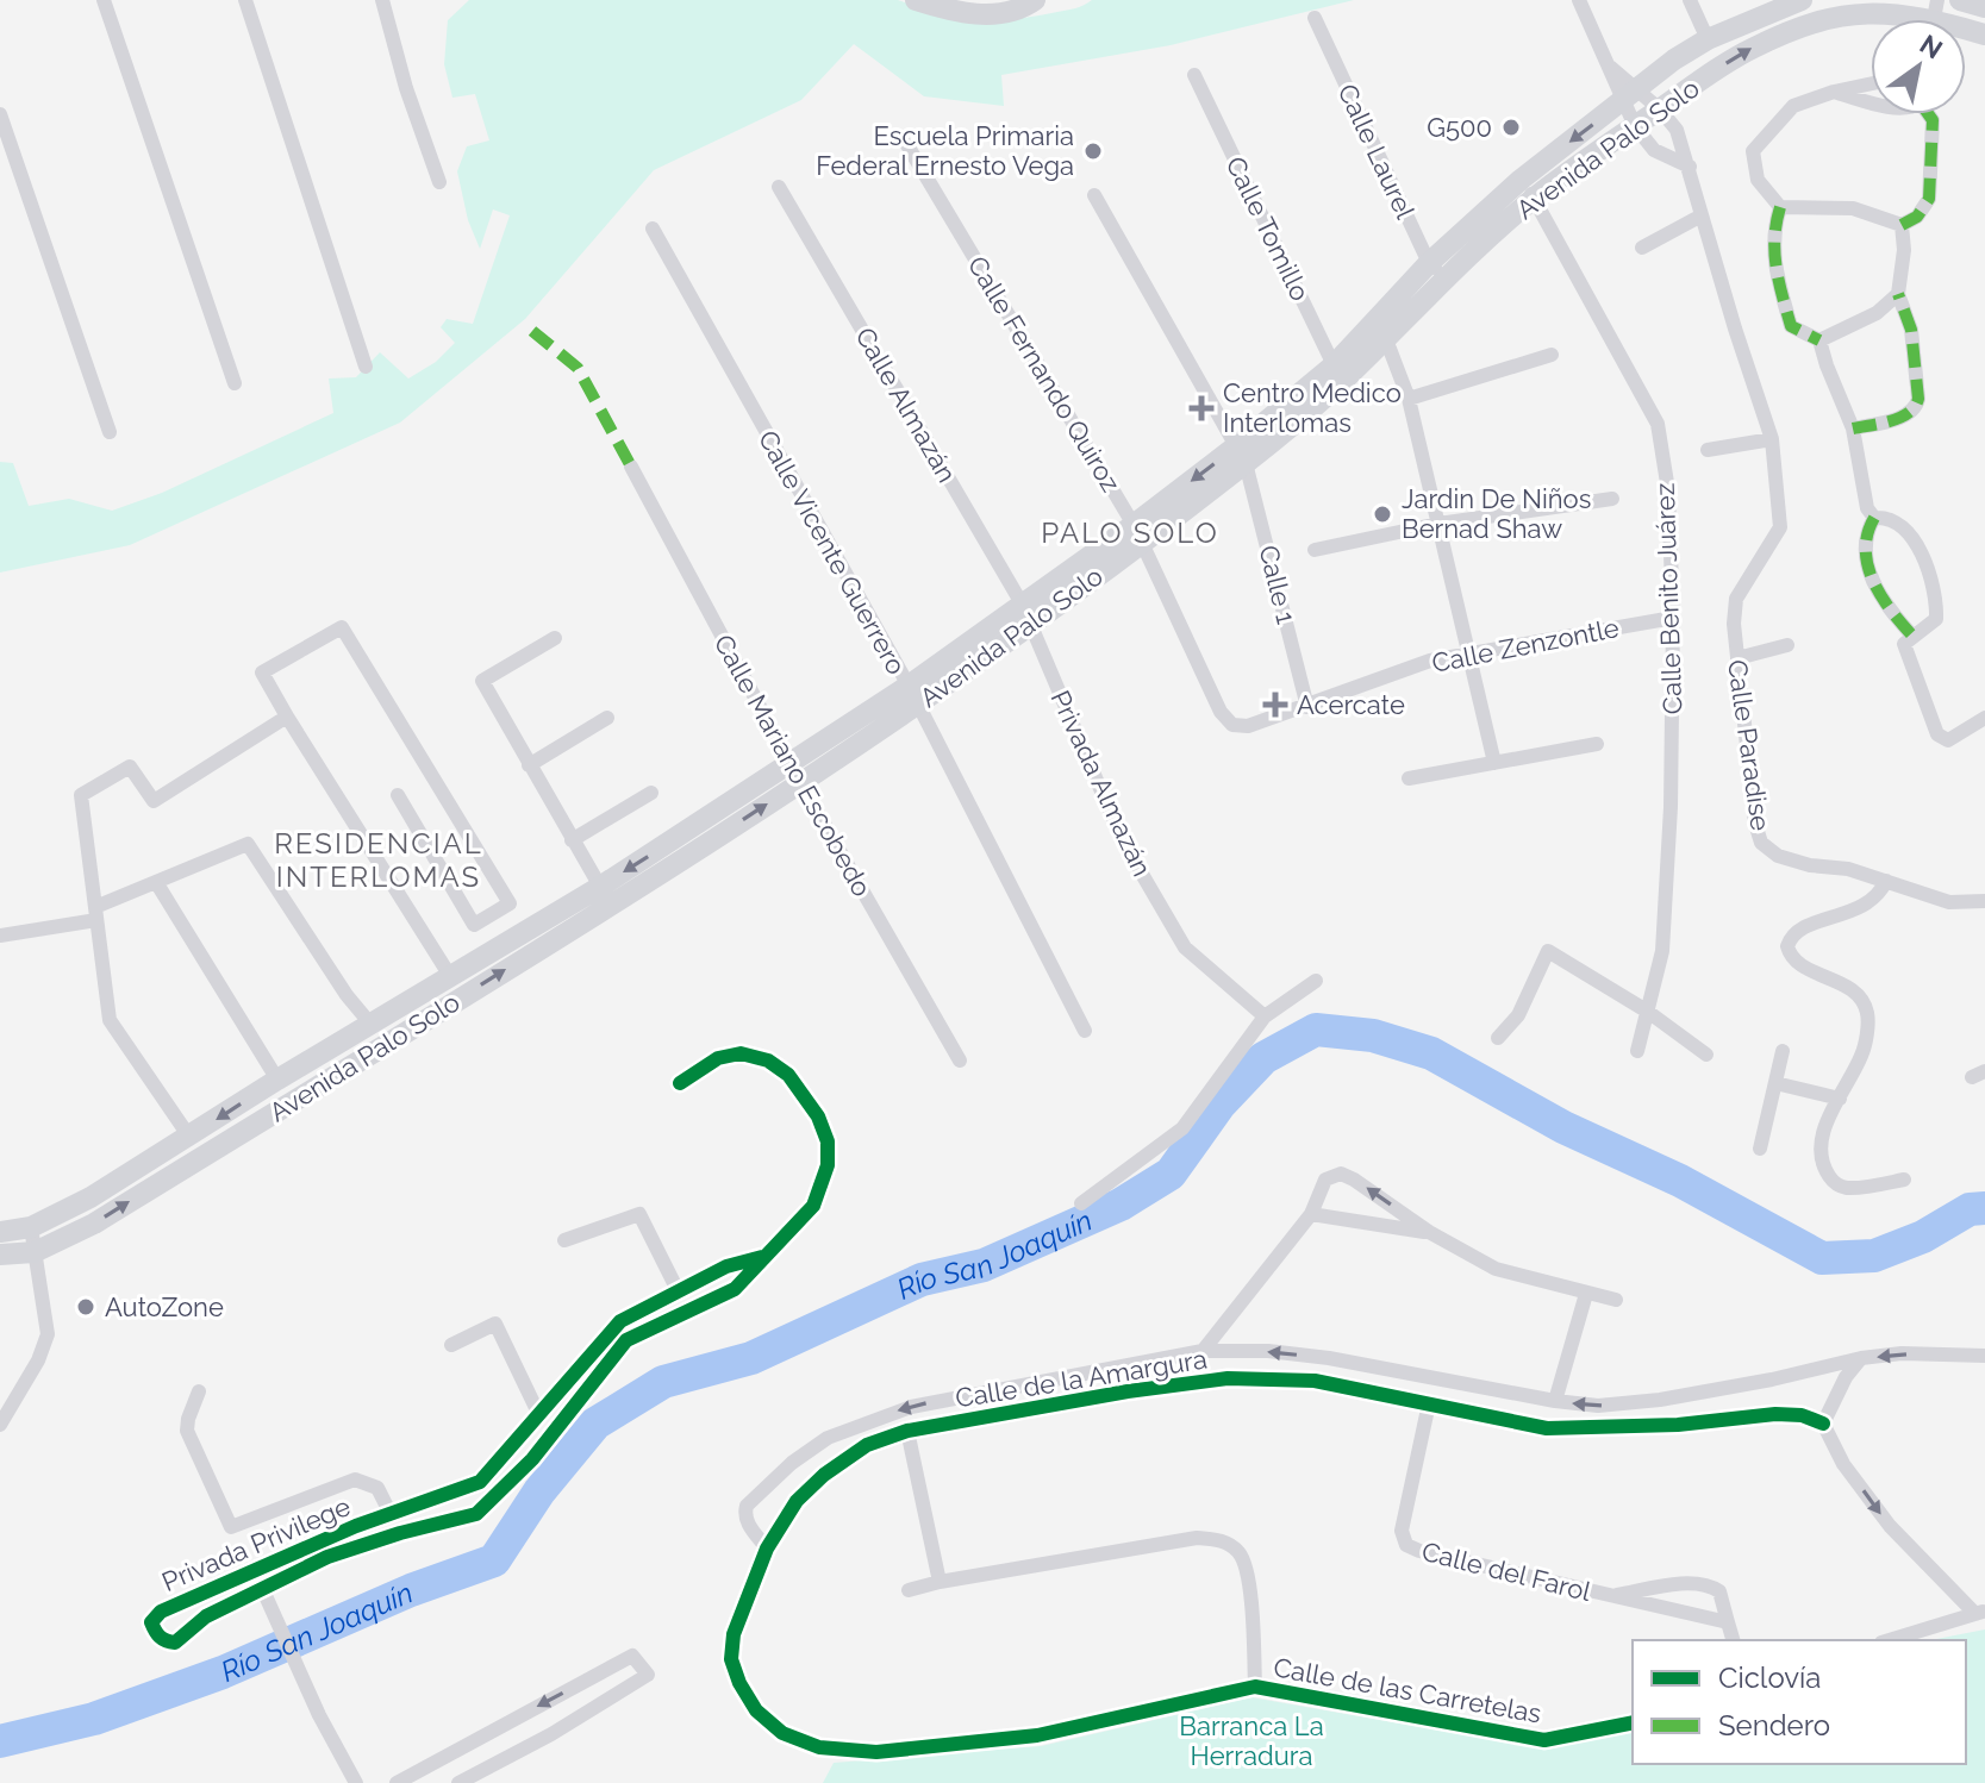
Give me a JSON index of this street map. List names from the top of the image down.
{
  "streets": {
    "main road": ["Avenida Palo Solo"],
    "street": [
      "Calle Laurel",
      "Calle Tomillo",
      "Calle Fernando Quiroz",
      "Calle Almazán",
      "Calle Vicente Guerrero",
      "Calle 1",
      "Calle Benito Juárez",
      "Calle Zenzontle",
      "Calle Paradise",
      "Calle Mariano Escobedo",
      "Privada Almazán",
      "Calle de la Amargura",
      "Privada Privilege",
      "Calle del Farol",
      "Calle de las Carretelas"
    ]
  },
  "crossings": [
    ["Avenida Palo Solo", "Calle Laurel"],
    ["Avenida Palo Solo", "Calle Tomillo"],
    ["Avenida Palo Solo", "Calle Fernando Quiroz"],
    ["Avenida Palo Solo", "Calle Almazán"],
    ["Avenida Palo Solo", "Calle Vicente Guerrero"],
    ["Avenida Palo Solo", "Calle 1"],
    ["Avenida Palo Solo", "Calle Benito Juárez"],
    ["Avenida Palo Solo", "Calle Paradise"],
    ["Avenida Palo Solo", "Calle Mariano Escobedo"],
    ["Avenida Palo Solo", "Privada Almazán"],
    ["Calle Fernando Quiroz", "Calle Zenzontle"],
    ["Calle Almazán", "Privada Almazán"],
    ["Calle 1", "Calle Zenzontle"],
    ["Calle Benito Juárez", "Calle Zenzontle"],
    ["Calle de la Amargura", "Calle del Farol"],
    ["Calle de la Amargura", "Calle de las Carretelas"]
  ],
  "districts": ["PALO SOLO", "RESIDENCIAL INTERLOMAS"],
  "water": ["Río San Joaquín"],
  "parks": ["Barranca La Herradura"],
  "places": {
    "other": [
      "G500",
      "Escuela Primaria Federal Ernesto Vega",
      "Jardin De Niños Bernad Shaw",
      "AutoZone"
    ],
    "health": ["Centro Medico Interlomas", "Acercate"]
  },
  "legend": ["Ciclovía", "Sendero"],
  "north": "top right"
}
